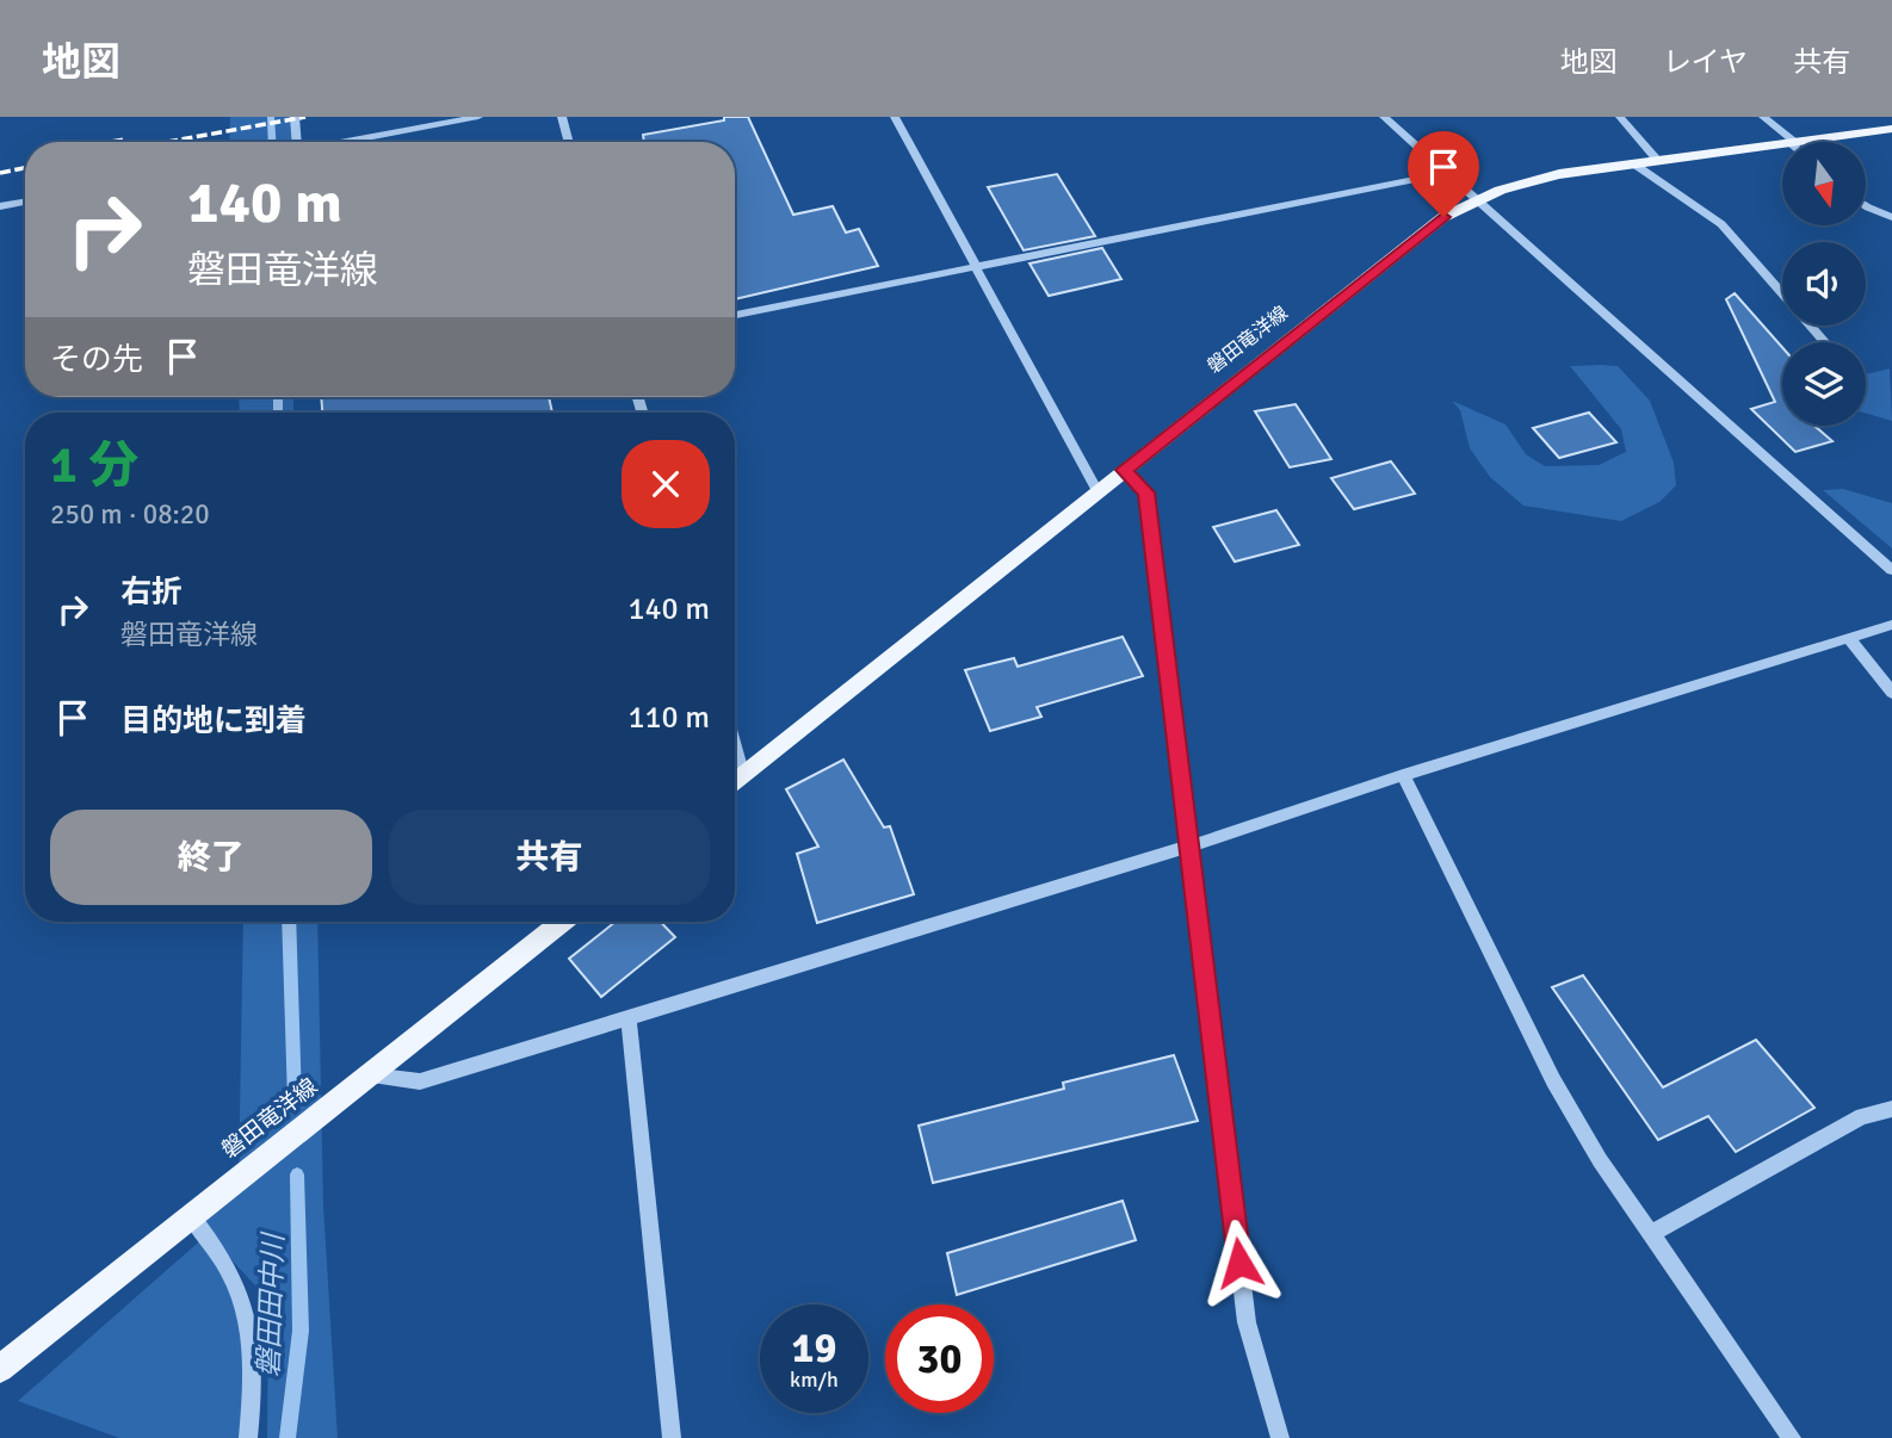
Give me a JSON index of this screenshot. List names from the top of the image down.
{
  "streets": {
    "main road": ["磐田竜洋線"]
  },
  "water": ["磐田田中川"],
  "north": "bottom",
  "page": {
    "header": "地図",
    "nav": ["地図", "レイヤ", "共有"],
    "turn": ["140 m", "磐田竜洋線"],
    "then": "その先",
    "heading": ["1 分", "250 m · 08:20"],
    "list": [
      {
        "name": "右折",
        "note": "磐田竜洋線",
        "value": "140 m"
      },
      {
        "name": "目的地に到着",
        "value": "110 m"
      }
    ],
    "buttons": ["終了", "共有"],
    "speed": "19 km/h",
    "limit": "30"
  }
}
